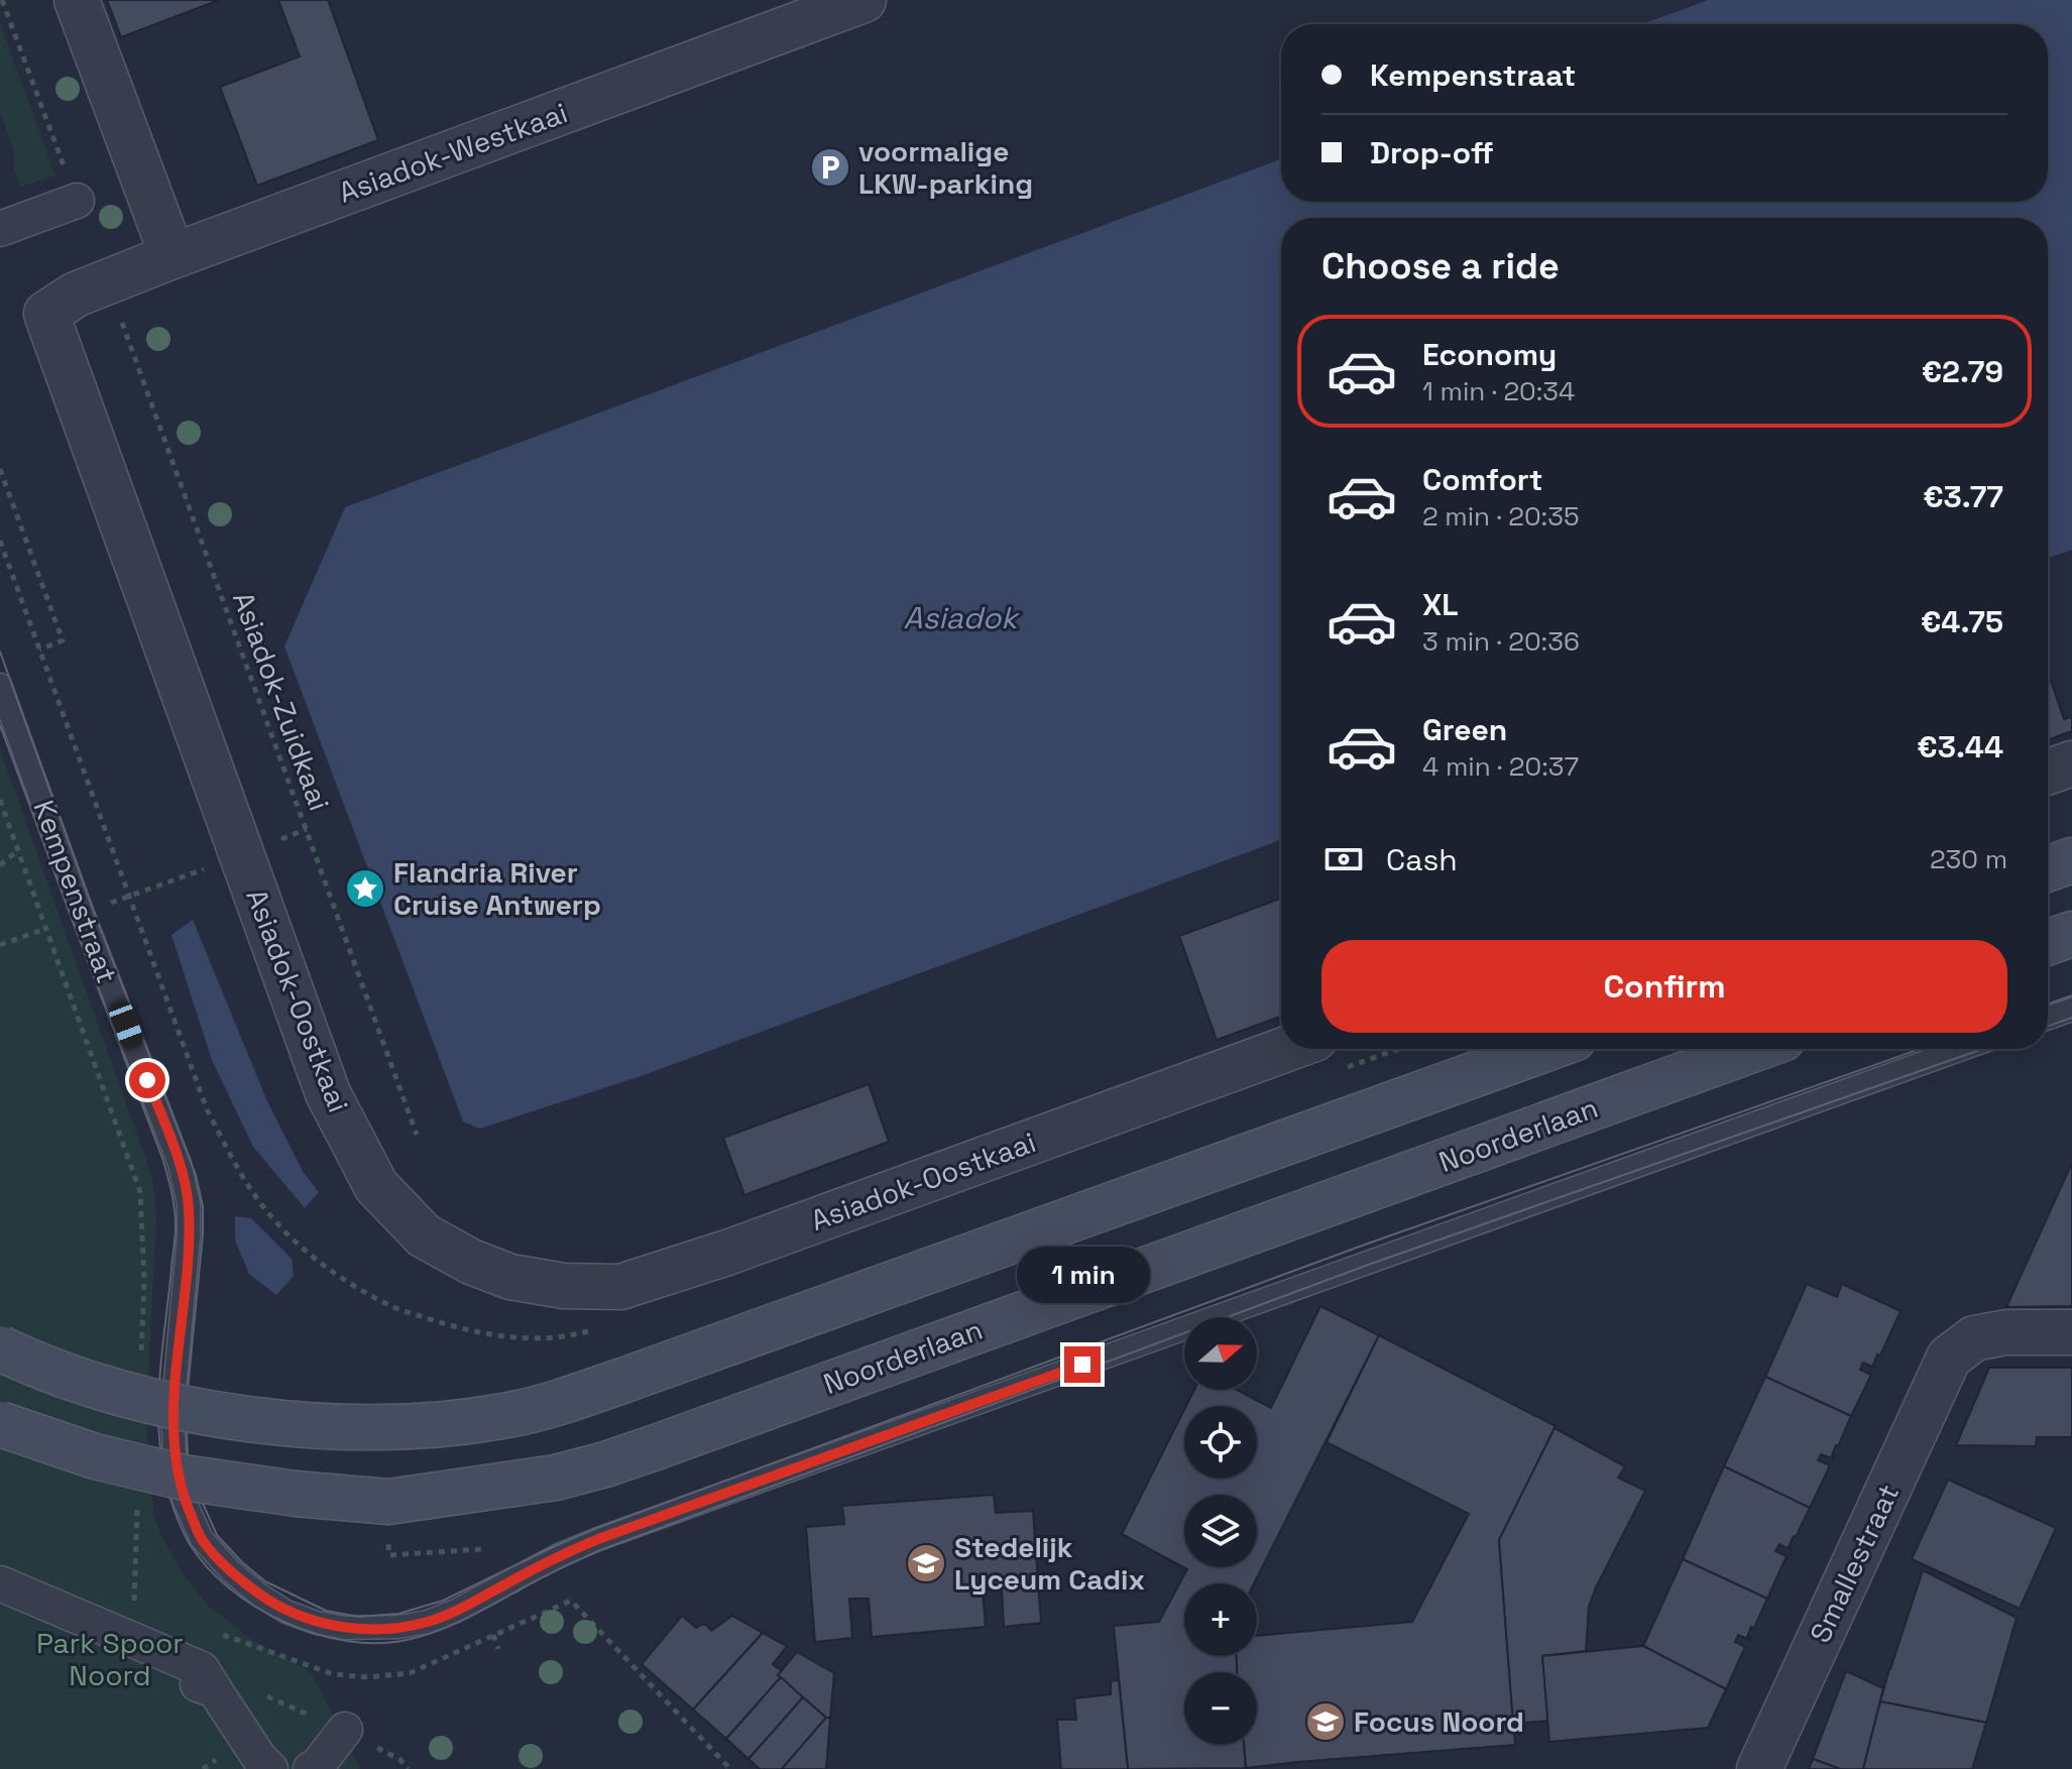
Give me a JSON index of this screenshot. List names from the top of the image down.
{
  "streets": {
    "main road": ["Noorderlaan"],
    "street": ["Asiadok-Westkaai", "Asiadok-Oostkaai", "Smallestraat"],
    "lane": ["Kempenstraat"],
    "path": ["Asiadok-Zuidkaai"]
  },
  "crossings": [
    ["Asiadok-Westkaai", "Asiadok-Zuidkaai"],
    ["Asiadok-Westkaai", "Asiadok-Oostkaai"]
  ],
  "water": ["Asiadok"],
  "parks": ["Park Spoor Noord"],
  "places": {
    "parking": ["voormalige LKW-parking"],
    "place": ["Flandria River Cruise Antwerp"],
    "school or university": ["Stedelijk Lyceum Cadix", "Focus Noord"]
  },
  "north": "right",
  "page": {
    "banner": ["Kempenstraat", "Drop-off"],
    "heading": "Choose a ride",
    "list": [
      {
        "name": "Economy",
        "note": "1 min · 20:34",
        "value": "€2.79"
      },
      {
        "name": "Comfort",
        "note": "2 min · 20:35",
        "value": "€3.77"
      },
      {
        "name": "XL",
        "note": "3 min · 20:36",
        "value": "€4.75"
      },
      {
        "name": "Green",
        "note": "4 min · 20:37",
        "value": "€3.44"
      }
    ],
    "pay": ["Cash", "230 m"],
    "buttons": "Confirm",
    "bubble": "1 min",
    "map_buttons": ["+", "−"]
  }
}
